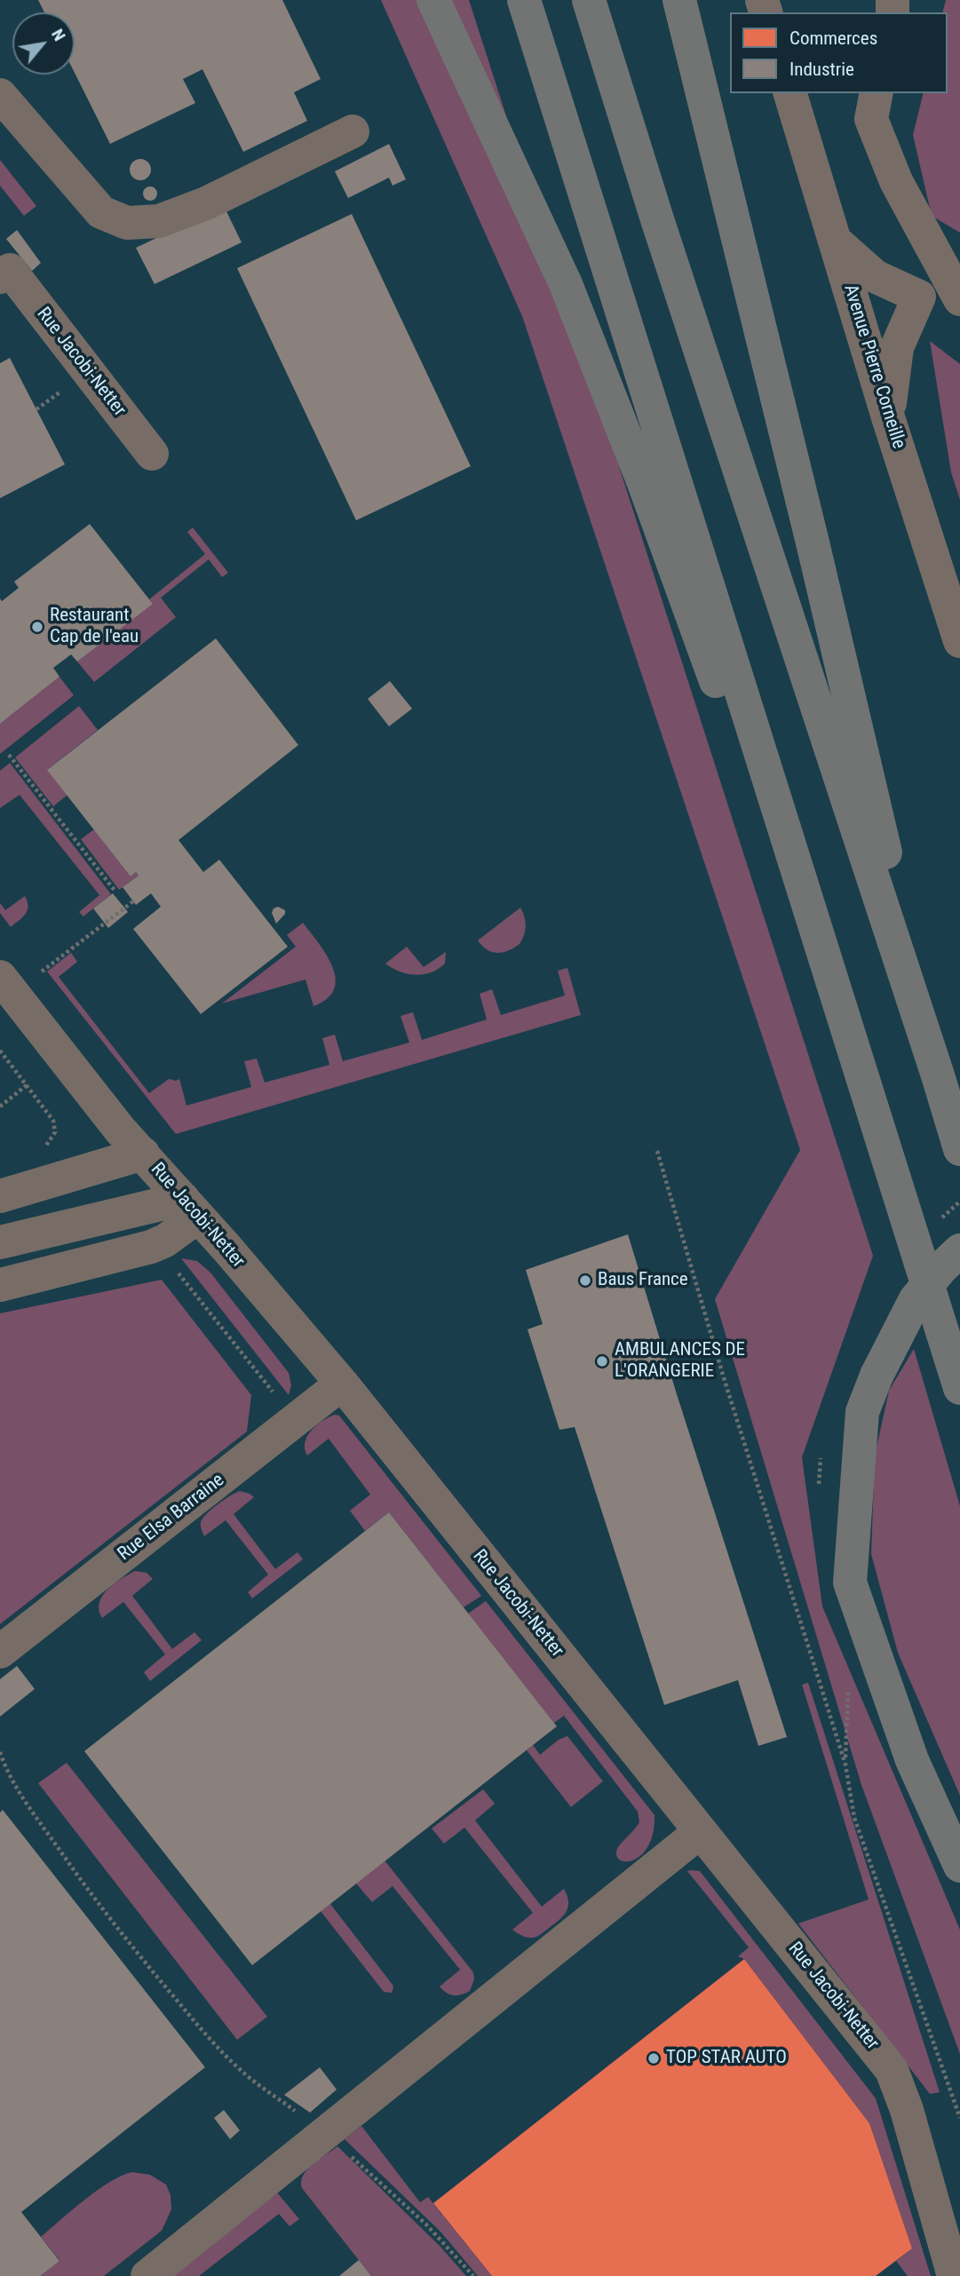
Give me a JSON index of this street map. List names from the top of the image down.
{
  "streets": {
    "street": ["Rue Jacobi-Netter", "Avenue Pierre Corneille", "Rue Elsa Barraine"]
  },
  "crossings": [
    ["Rue Jacobi-Netter", "Rue Elsa Barraine"]
  ],
  "places": [
    "Restaurant Cap de l'eau",
    "Baus France",
    "AMBULANCES DE L'ORANGERIE",
    "TOP STAR AUTO"
  ],
  "legend": ["Commerces", "Industrie"],
  "north": "top right"
}
